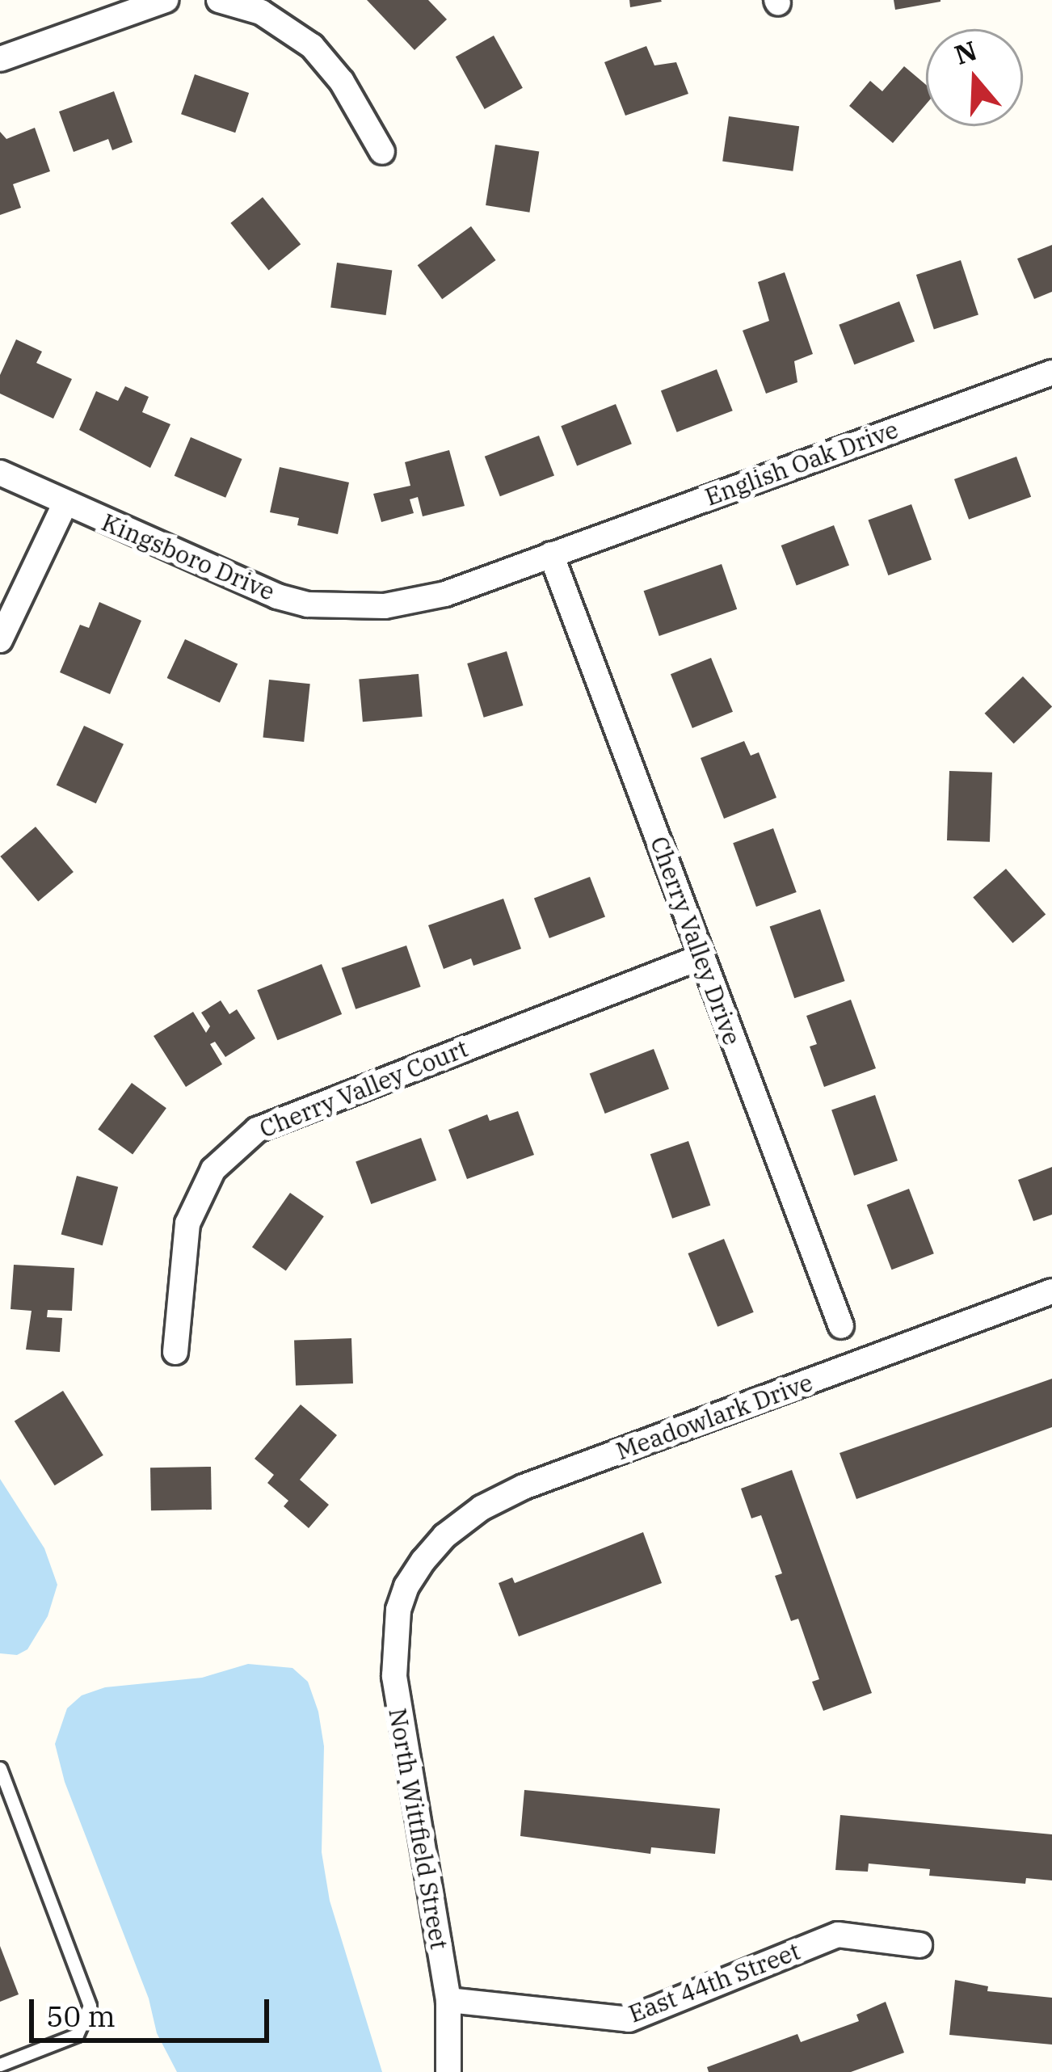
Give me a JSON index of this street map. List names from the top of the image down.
{
  "streets": {
    "street": [
      "English Oak Drive",
      "Kingsboro Drive",
      "Cherry Valley Drive",
      "Cherry Valley Court",
      "Meadowlark Drive",
      "North Wittfield Street",
      "East 44th Street"
    ]
  },
  "crossings": [
    ["English Oak Drive", "Kingsboro Drive"],
    ["English Oak Drive", "Cherry Valley Drive"],
    ["Kingsboro Drive", "Cherry Valley Drive"],
    ["Cherry Valley Drive", "Cherry Valley Court"],
    ["Meadowlark Drive", "North Wittfield Street"],
    ["North Wittfield Street", "East 44th Street"]
  ],
  "scale_bar": "50 m",
  "north": "top"
}
